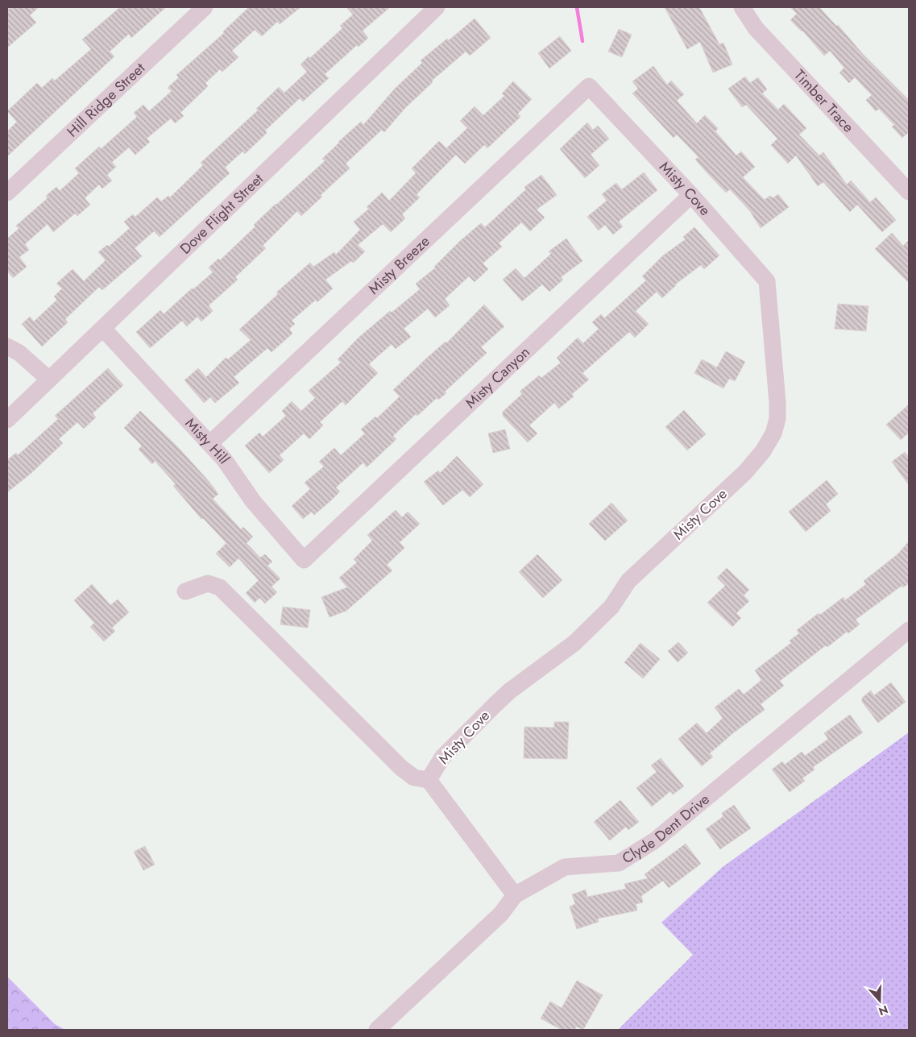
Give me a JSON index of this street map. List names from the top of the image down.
{
  "streets": {
    "street": [
      "Hill Ridge Street",
      "Timber Trace",
      "Misty Cove",
      "Dove Flight Street",
      "Misty Breeze",
      "Misty Canyon",
      "Misty Hill",
      "Clyde Dent Drive"
    ]
  },
  "crossings": [
    ["Misty Cove", "Misty Breeze"],
    ["Misty Cove", "Misty Canyon"],
    ["Dove Flight Street", "Misty Hill"],
    ["Misty Breeze", "Misty Hill"],
    ["Misty Canyon", "Misty Hill"]
  ],
  "north": "bottom"
}
